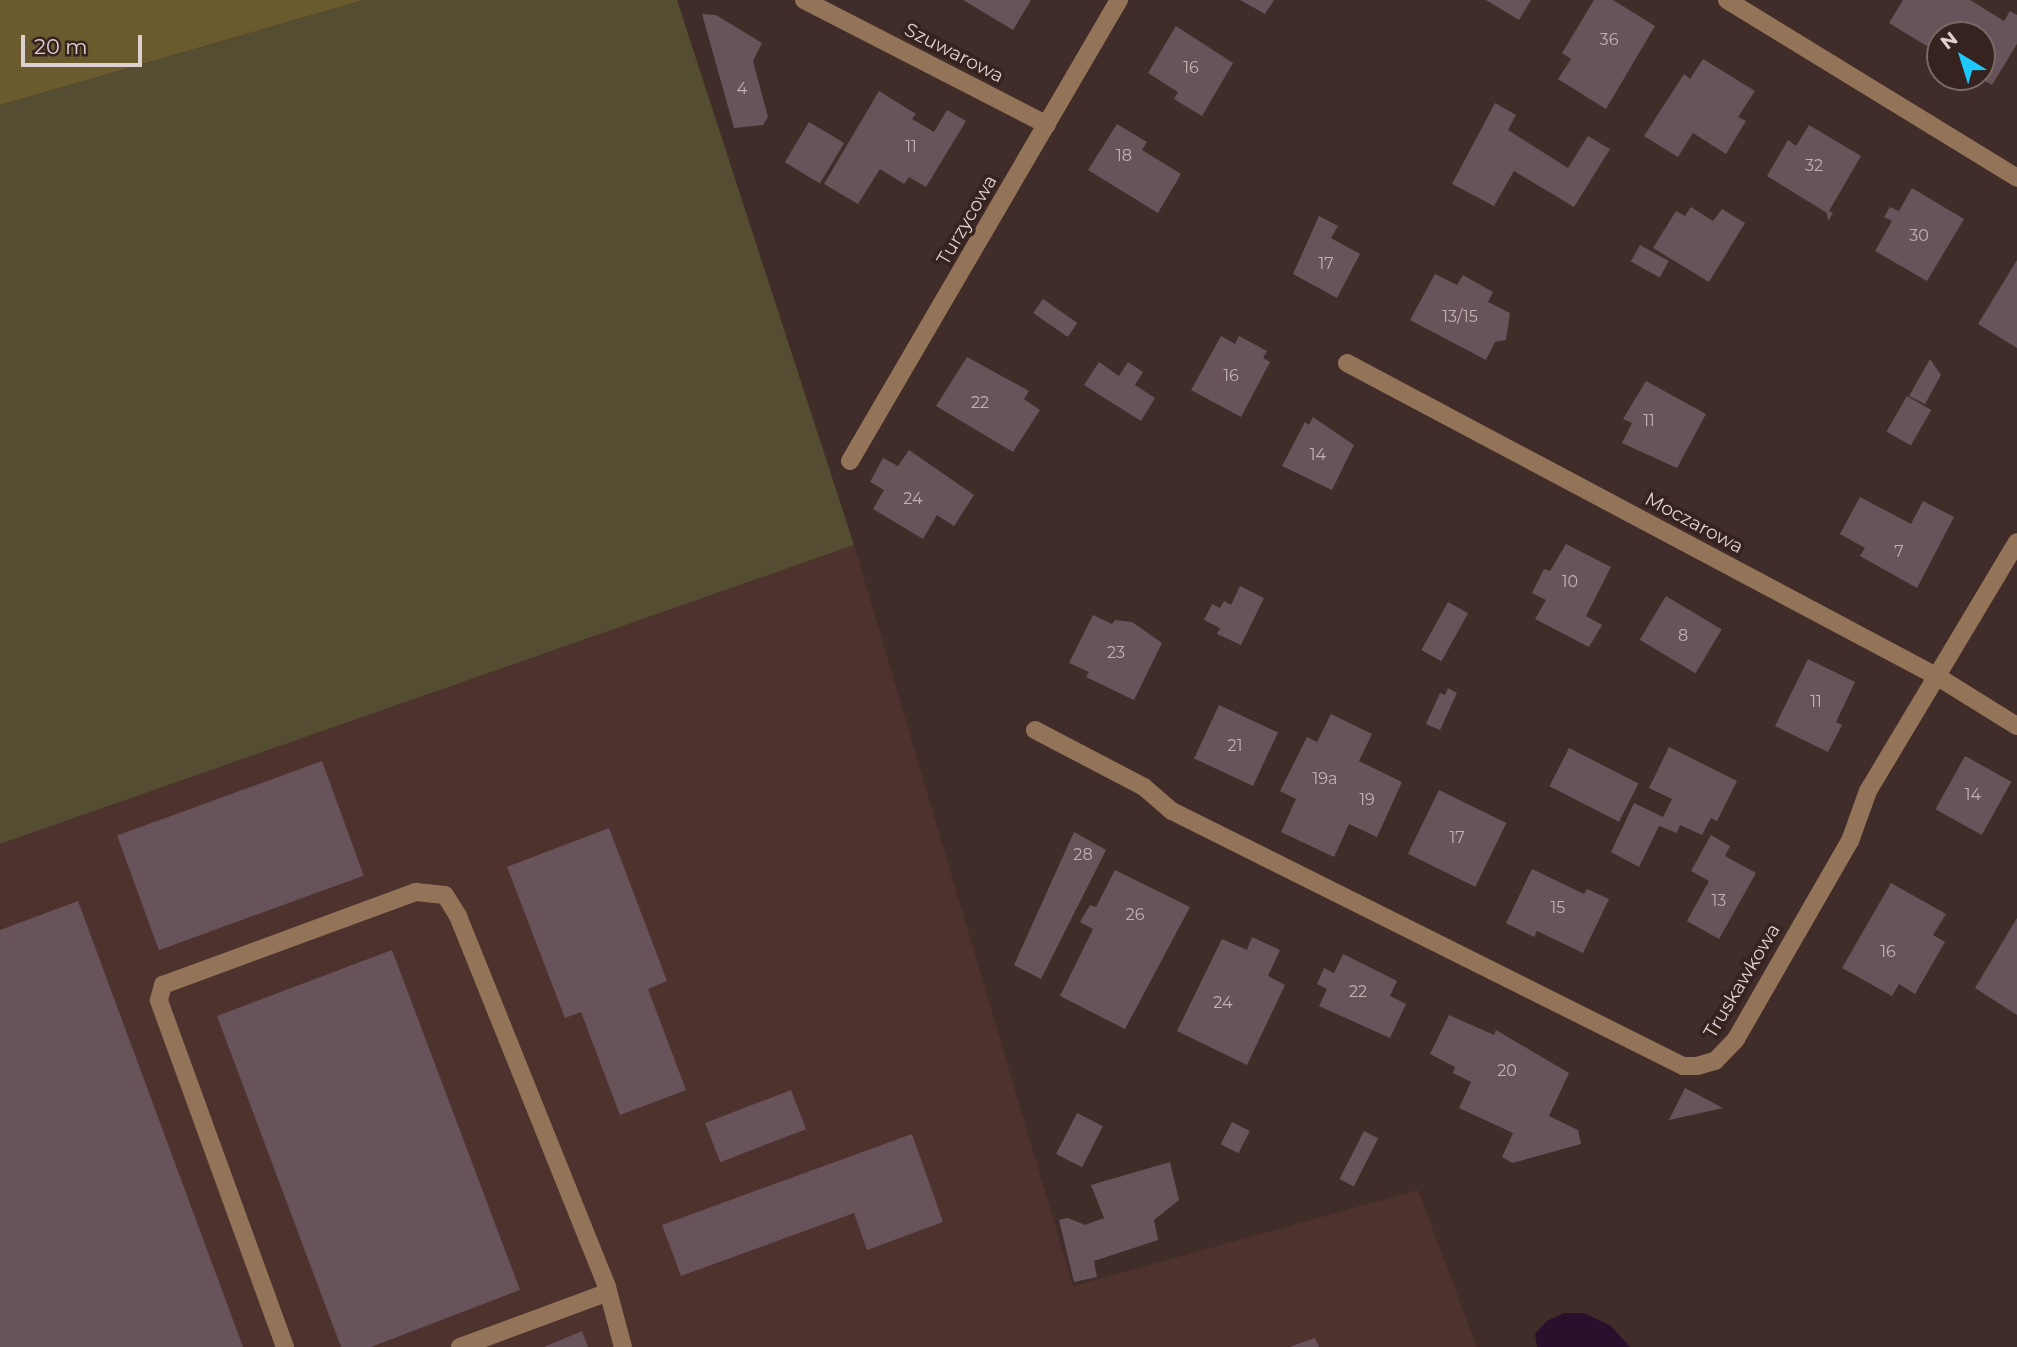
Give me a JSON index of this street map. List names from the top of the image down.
{
  "streets": {
    "street": [
      "Szuwarowa",
      "Turzycowa",
      "Moczarowa",
      "Truskawkowa"
    ]
  },
  "crossings": [
    ["Szuwarowa", "Turzycowa"],
    ["Moczarowa", "Truskawkowa"]
  ],
  "house_numbers": [
    "36",
    "16",
    "4",
    "11",
    "18",
    "32",
    "30",
    "17",
    "13/15",
    "16",
    "22",
    "11",
    "14",
    "24",
    "7",
    "10",
    "8",
    "23",
    "11",
    "21",
    "19a",
    "14",
    "19",
    "17",
    "28",
    "13",
    "15",
    "26",
    "16",
    "22",
    "24",
    "20"
  ],
  "scale_bar": "20 m",
  "north": "top left"
}
